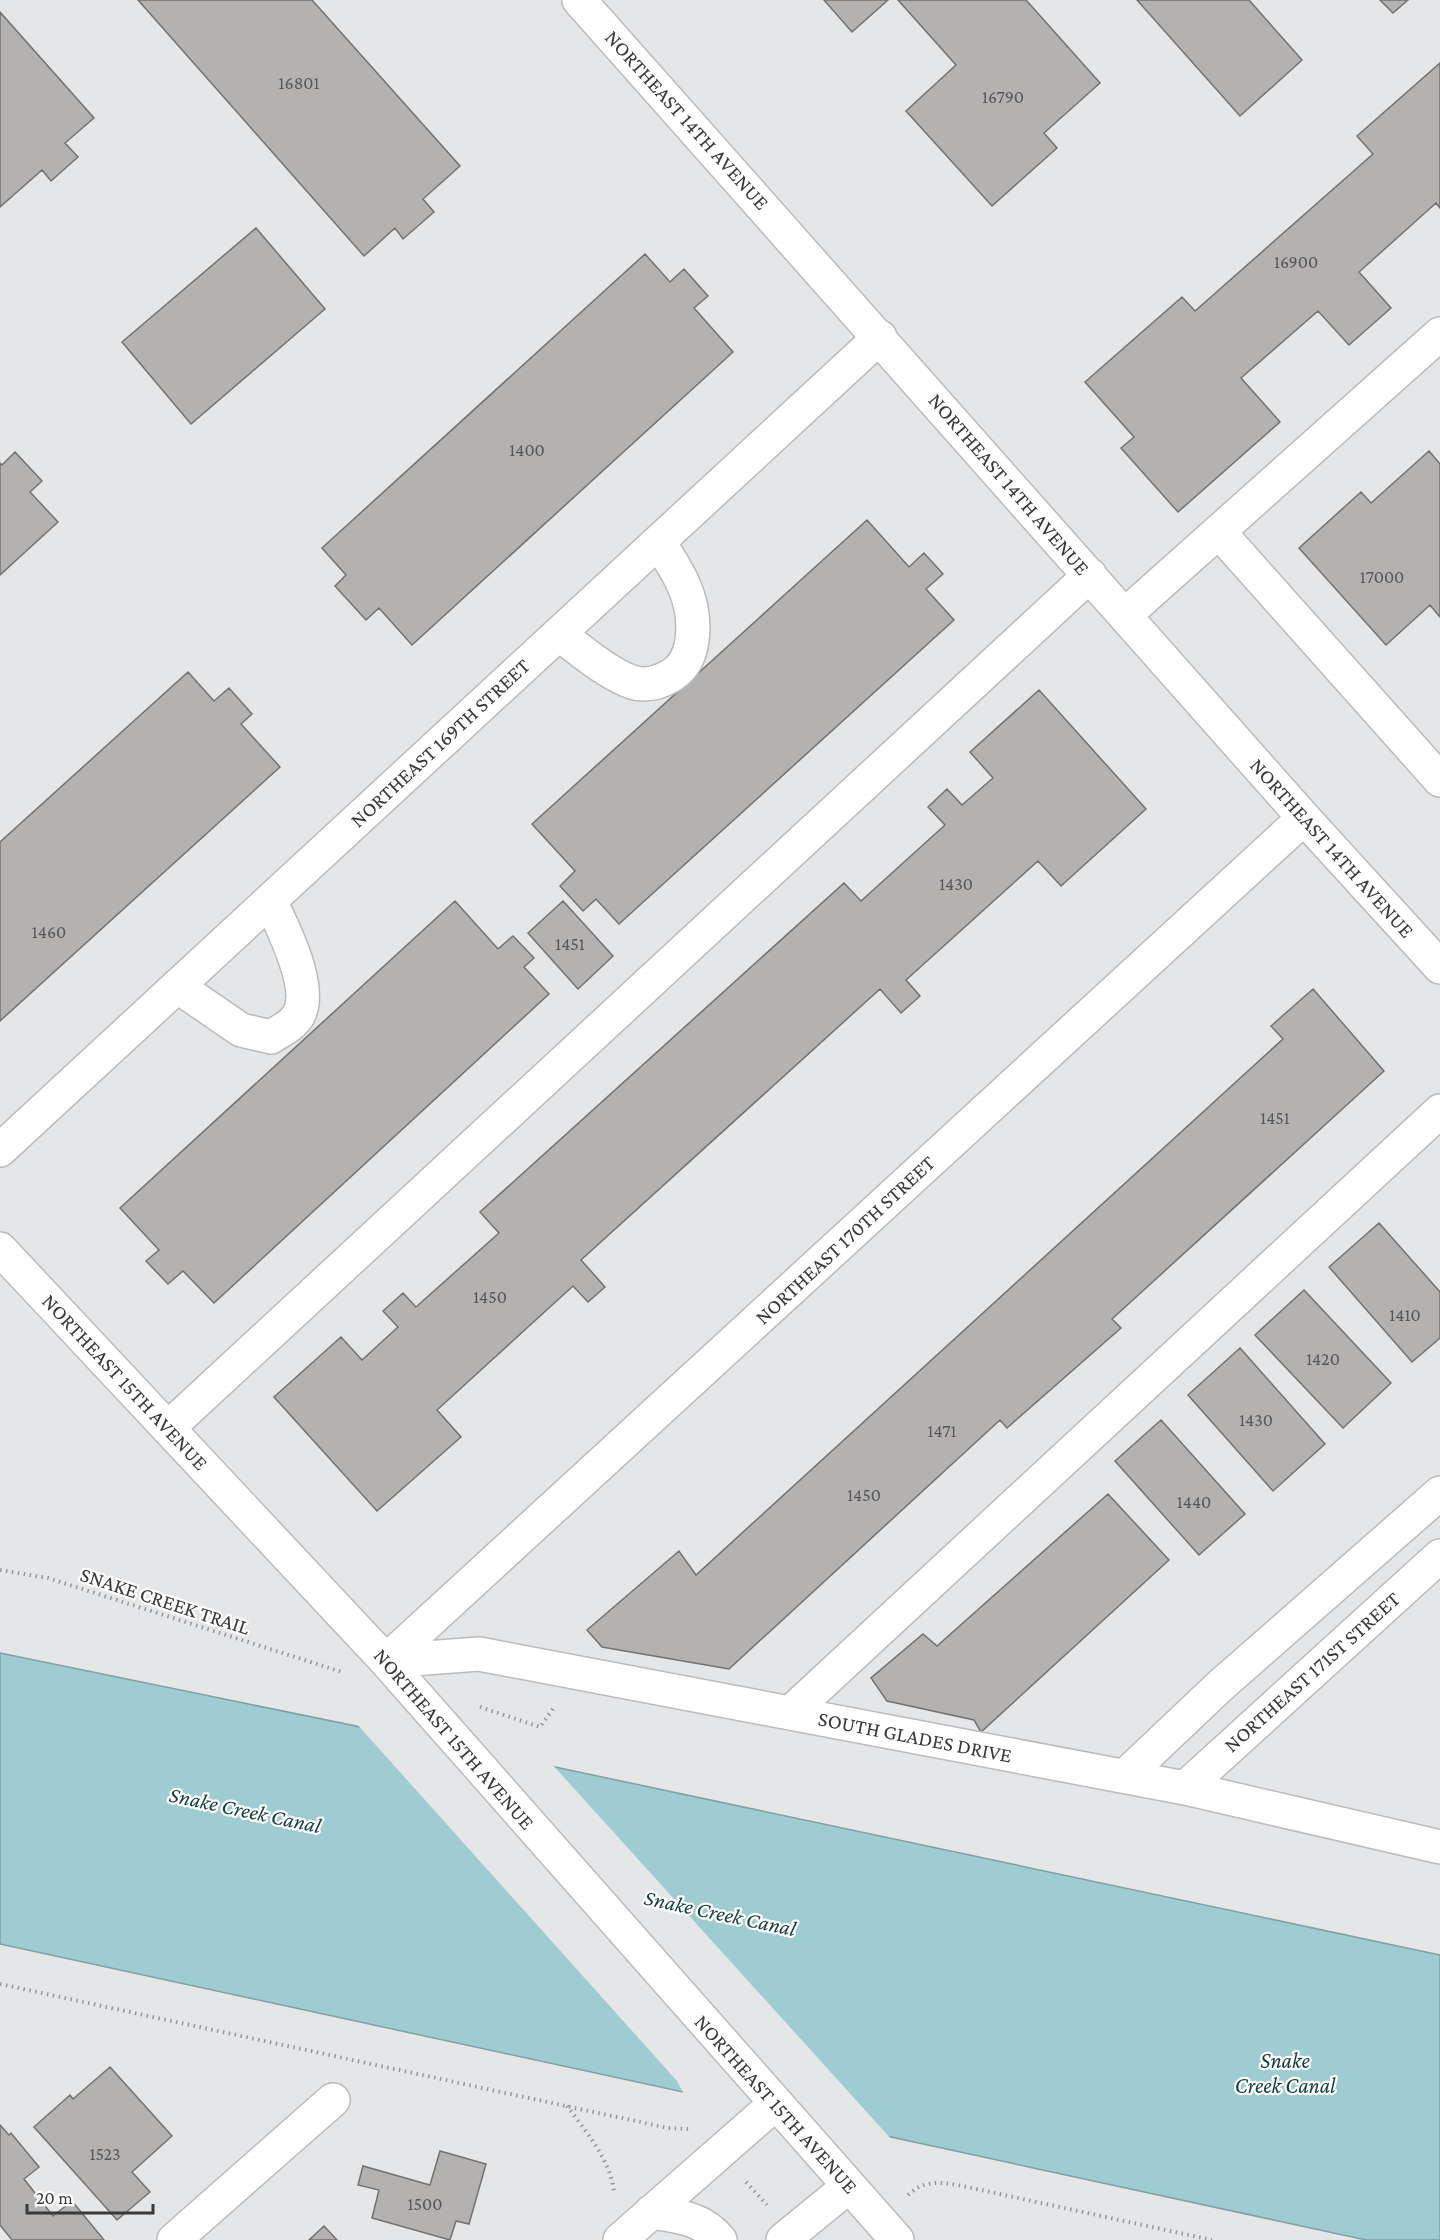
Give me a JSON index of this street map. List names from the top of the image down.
{
  "streets": {
    "street": [
      "NORTHEAST 14TH AVENUE",
      "NORTHEAST 169TH STREET",
      "NORTHEAST 170TH STREET",
      "NORTHEAST 15TH AVENUE",
      "NORTHEAST 171ST STREET",
      "SOUTH GLADES DRIVE"
    ],
    "path": ["SNAKE CREEK TRAIL"]
  },
  "crossings": [
    ["NORTHEAST 14TH AVENUE", "NORTHEAST 169TH STREET"],
    ["NORTHEAST 14TH AVENUE", "NORTHEAST 170TH STREET"],
    ["NORTHEAST 170TH STREET", "NORTHEAST 15TH AVENUE"],
    ["NORTHEAST 170TH STREET", "SOUTH GLADES DRIVE"],
    ["NORTHEAST 15TH AVENUE", "SOUTH GLADES DRIVE"],
    ["NORTHEAST 171ST STREET", "SOUTH GLADES DRIVE"]
  ],
  "water": ["Snake Creek Canal"],
  "house_numbers": [
    "16801",
    "16790",
    "16900",
    "1400",
    "17000",
    "1430",
    "1460",
    "1451",
    "1451",
    "1450",
    "1410",
    "1420",
    "1430",
    "1471",
    "1450",
    "1440",
    "1523",
    "1500"
  ],
  "scale_bar": "20 m"
}
